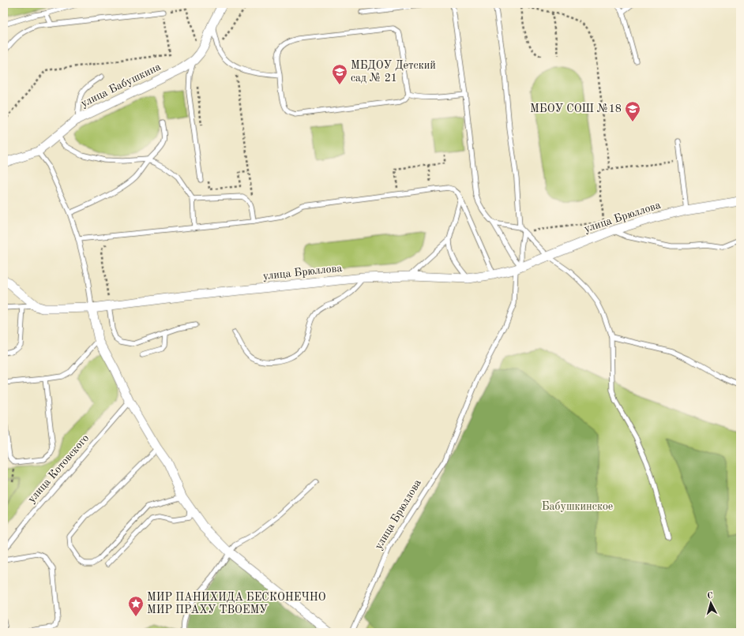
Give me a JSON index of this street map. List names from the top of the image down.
{
  "streets": {
    "street": ["улица Бабушкина", "улица Брюллова"],
    "lane": ["улица Котовского"]
  },
  "parks": ["Бабушкинское"],
  "places": {
    "school or university": ["МБДОУ Детский сад № 21", "МБОУ СОШ №18"],
    "place": ["МИР ПАНИХИДА БЕСКОНЕЧНО МИР ПРАХУ ТВОЕМУ"]
  },
  "north": "top"
}
